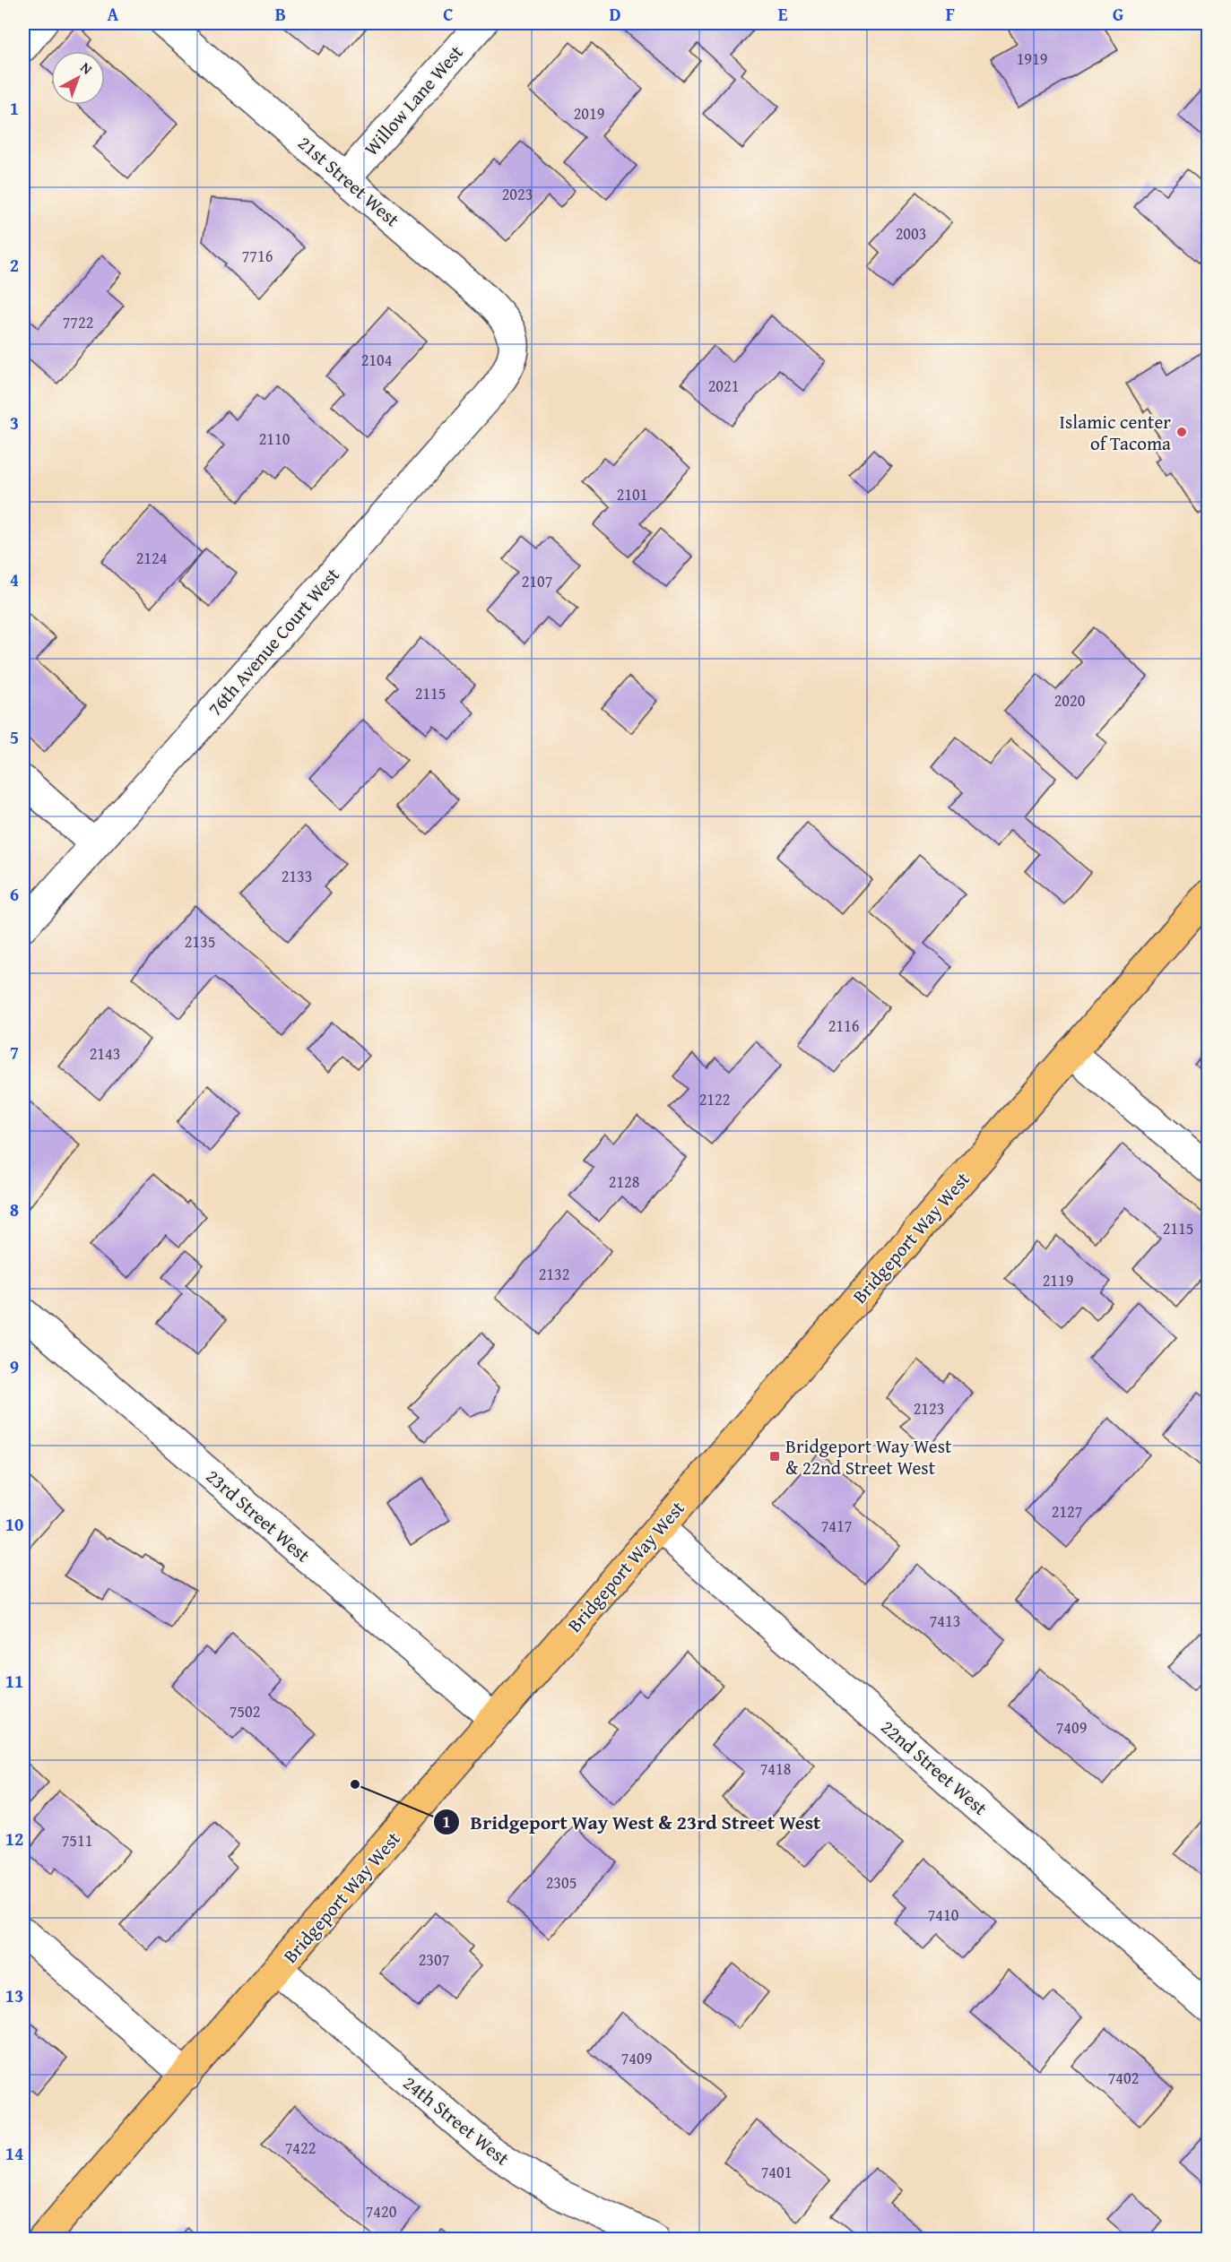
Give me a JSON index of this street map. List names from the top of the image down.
{
  "streets": {
    "main road": ["Bridgeport Way West"],
    "street": [
      "Willow Lane West",
      "21st Street West",
      "76th Avenue Court West",
      "23rd Street West",
      "22nd Street West",
      "24th Street West"
    ]
  },
  "crossings": [
    ["Willow Lane West", "21st Street West"],
    ["21st Street West", "76th Avenue Court West"],
    ["Bridgeport Way West", "23rd Street West"],
    ["Bridgeport Way West", "22nd Street West"],
    ["Bridgeport Way West", "24th Street West"]
  ],
  "places": {
    "other": ["Islamic center of Tacoma", "Bridgeport Way West & 23rd Street West"],
    "transit": ["Bridgeport Way West & 22nd Street West"]
  },
  "house_numbers": [
    "1919",
    "2019",
    "2023",
    "2003",
    "7716",
    "7722",
    "2104",
    "2021",
    "2110",
    "2101",
    "2124",
    "2107",
    "2115",
    "2020",
    "2133",
    "2135",
    "2116",
    "2143",
    "2122",
    "2128",
    "2115",
    "2132",
    "2119",
    "2123",
    "2127",
    "7417",
    "7413",
    "7502",
    "7409",
    "7418",
    "7511",
    "2305",
    "7410",
    "2307",
    "7409",
    "7402",
    "7422",
    "7401",
    "7420"
  ],
  "north": "top right",
  "grid": {
    "columns": [
      "A",
      "B",
      "C",
      "D",
      "E",
      "F",
      "G"
    ],
    "rows": [
      "1",
      "2",
      "3",
      "4",
      "5",
      "6",
      "7",
      "8",
      "9",
      "10",
      "11",
      "12",
      "13",
      "14"
    ]
  }
}
